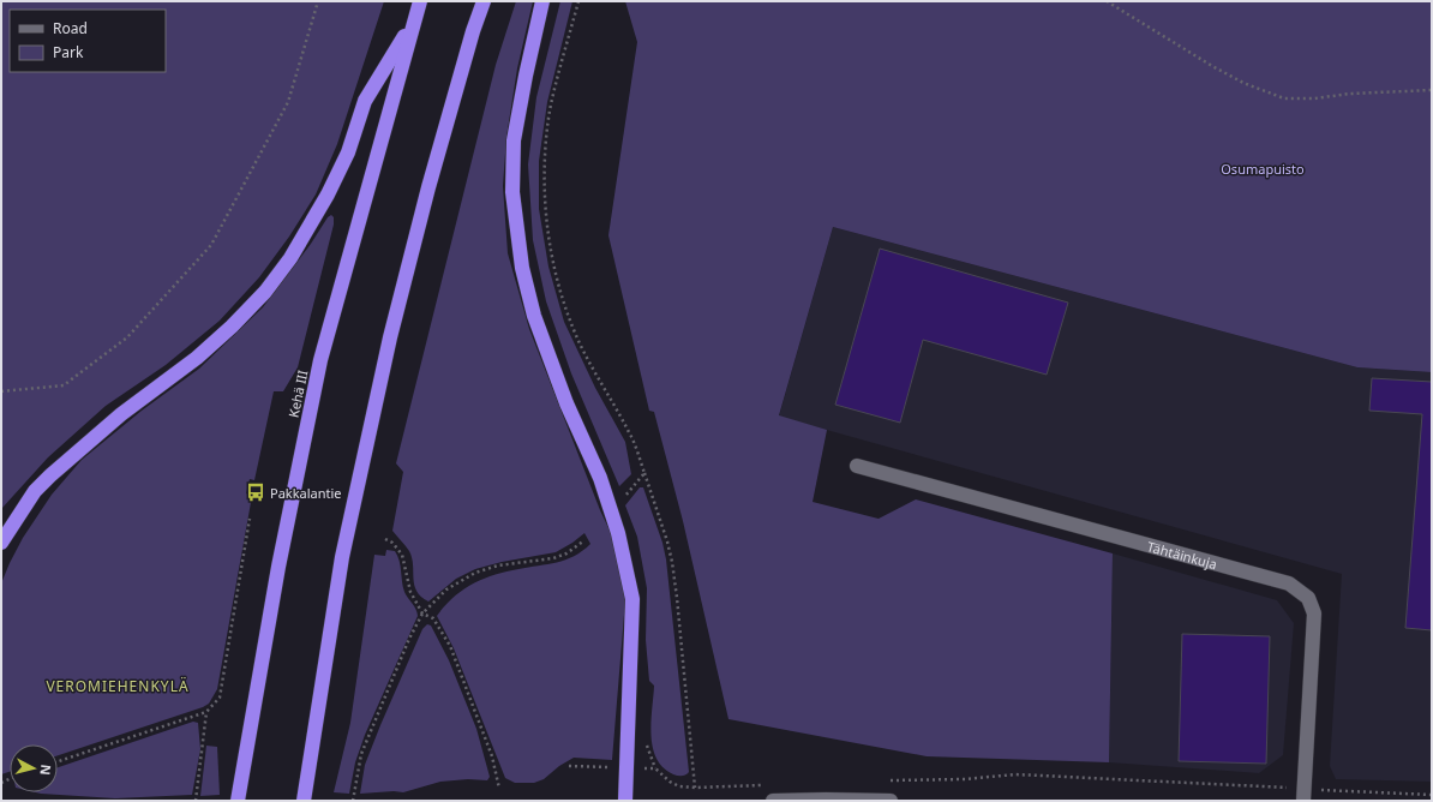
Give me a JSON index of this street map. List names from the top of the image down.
{
  "streets": {
    "highway": ["Kehä III"],
    "street": ["Tähtäinkuja"]
  },
  "districts": ["VEROMIEHENKYLÄ"],
  "parks": ["Osumapuisto"],
  "places": {
    "bus stop": ["Pakkalantie"]
  },
  "legend": ["Road", "Park"],
  "north": "right"
}
